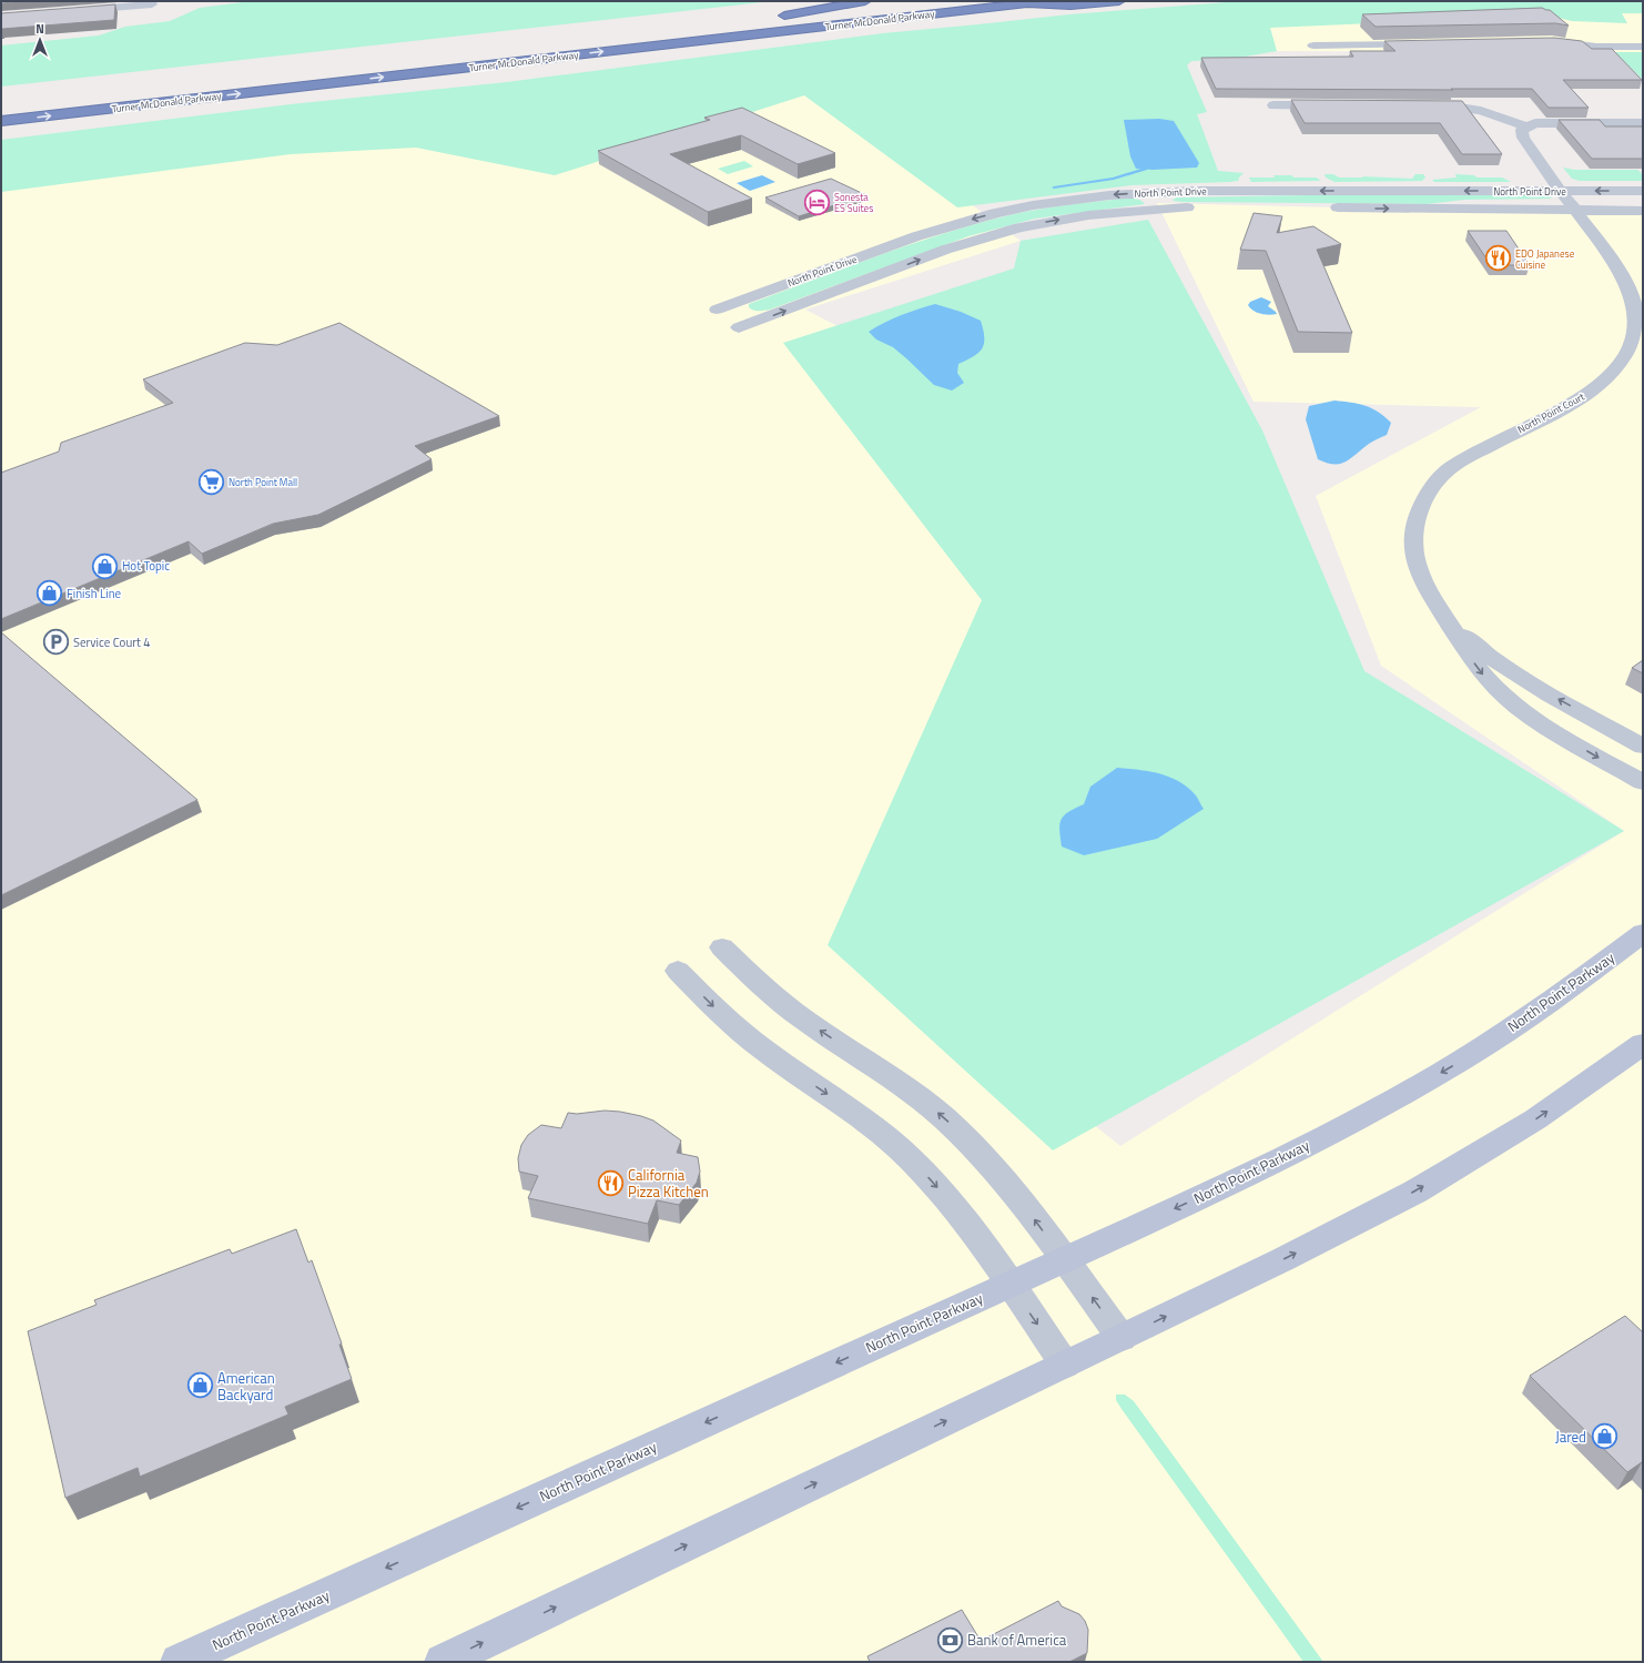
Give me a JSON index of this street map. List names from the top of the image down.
{
  "streets": {
    "highway": ["Turner McDonald Parkway"],
    "street": ["North Point Drive", "North Point Court", "North Point Parkway"]
  },
  "crossings": [
    ["North Point Drive", "North Point Court"]
  ],
  "one_way": ["Turner McDonald Parkway"],
  "places": {
    "hotel": ["Sonesta ES Suites"],
    "restaurant": ["EDO Japanese Cuisine", "California Pizza Kitchen"],
    "supermarket": ["North Point Mall"],
    "shop": [
      "Hot Topic",
      "Finish Line",
      "American Backyard",
      "Jared"
    ],
    "parking": ["Service Court 4"],
    "bank": ["Bank of America"]
  },
  "north": "top"
}
